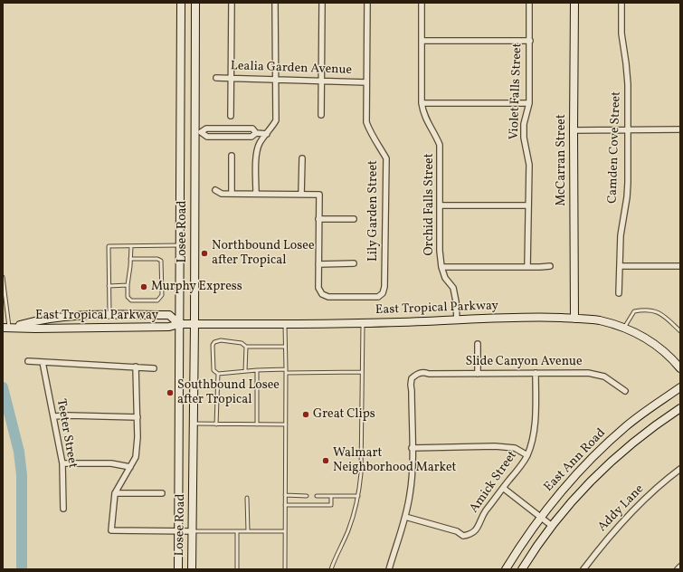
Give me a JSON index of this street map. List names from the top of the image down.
{
  "streets": {
    "main road": [
      "McCarran Street",
      "Losee Road",
      "East Tropical Parkway",
      "East Ann Road"
    ],
    "street": [
      "Lealia Garden Avenue",
      "Violet Falls Street",
      "Camden Cove Street",
      "Orchid Falls Street",
      "Lily Garden Street",
      "Slide Canyon Avenue",
      "Teeter Street",
      "Amick Street",
      "Addy Lane"
    ]
  },
  "crossings": [
    ["Lealia Garden Avenue", "Lily Garden Street"],
    ["McCarran Street", "East Tropical Parkway"],
    ["Orchid Falls Street", "East Tropical Parkway"],
    ["Losee Road", "East Tropical Parkway"],
    ["Slide Canyon Avenue", "Amick Street"]
  ],
  "places": [
    "Northbound Losee after Tropical",
    "Murphy Express",
    "Southbound Losee after Tropical",
    "Great Clips",
    "Walmart Neighborhood Market"
  ]
}
